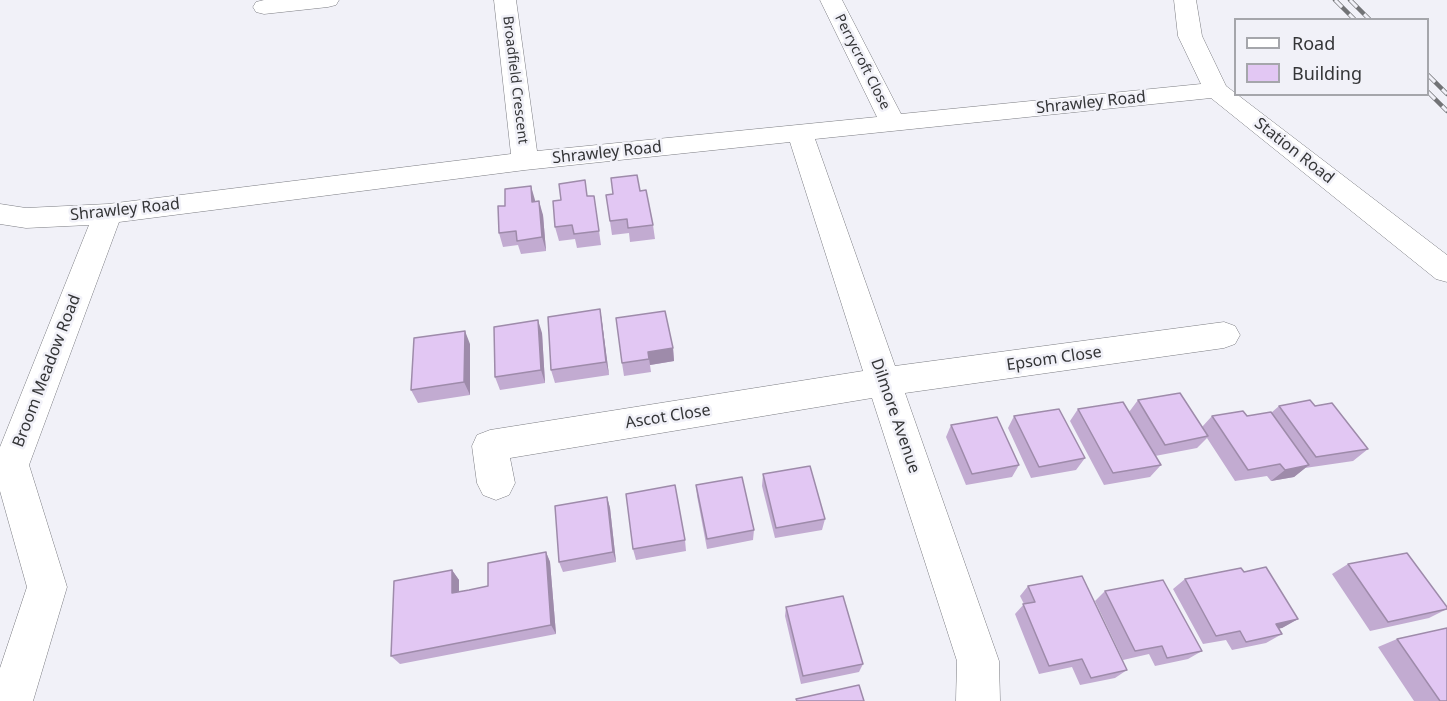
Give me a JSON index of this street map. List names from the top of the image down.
{
  "streets": {
    "street": [
      "Perrycroft Close",
      "Broadfield Crescent",
      "Shrawley Road",
      "Station Road",
      "Epsom Close",
      "Broom Meadow Road",
      "Dilmore Avenue",
      "Ascot Close"
    ]
  },
  "crossings": [
    ["Perrycroft Close", "Shrawley Road"],
    ["Broadfield Crescent", "Shrawley Road"],
    ["Shrawley Road", "Station Road"],
    ["Shrawley Road", "Broom Meadow Road"],
    ["Shrawley Road", "Dilmore Avenue"],
    ["Epsom Close", "Dilmore Avenue"],
    ["Epsom Close", "Ascot Close"],
    ["Dilmore Avenue", "Ascot Close"]
  ],
  "legend": ["Road", "Building"]
}
